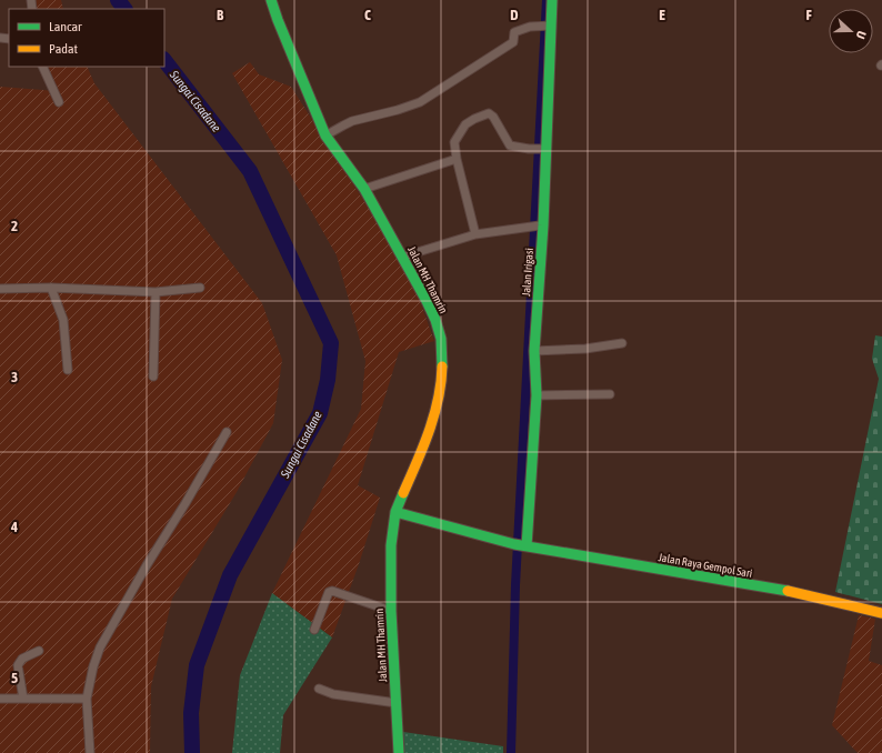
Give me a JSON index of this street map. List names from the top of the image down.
{
  "streets": {
    "street": ["Jalan Irigasi", "Jalan MH Thamrin", "Jalan Raya Gempol Sari"]
  },
  "crossings": [
    ["Jalan Irigasi", "Jalan Raya Gempol Sari"],
    ["Jalan MH Thamrin", "Jalan Raya Gempol Sari"]
  ],
  "water": ["Sungai Cisadane"],
  "legend": ["Lancar", "Padat"],
  "north": "right",
  "grid": {
    "columns": [
      "B",
      "C",
      "D",
      "E",
      "F"
    ],
    "rows": [
      "2",
      "3",
      "4",
      "5"
    ]
  }
}
